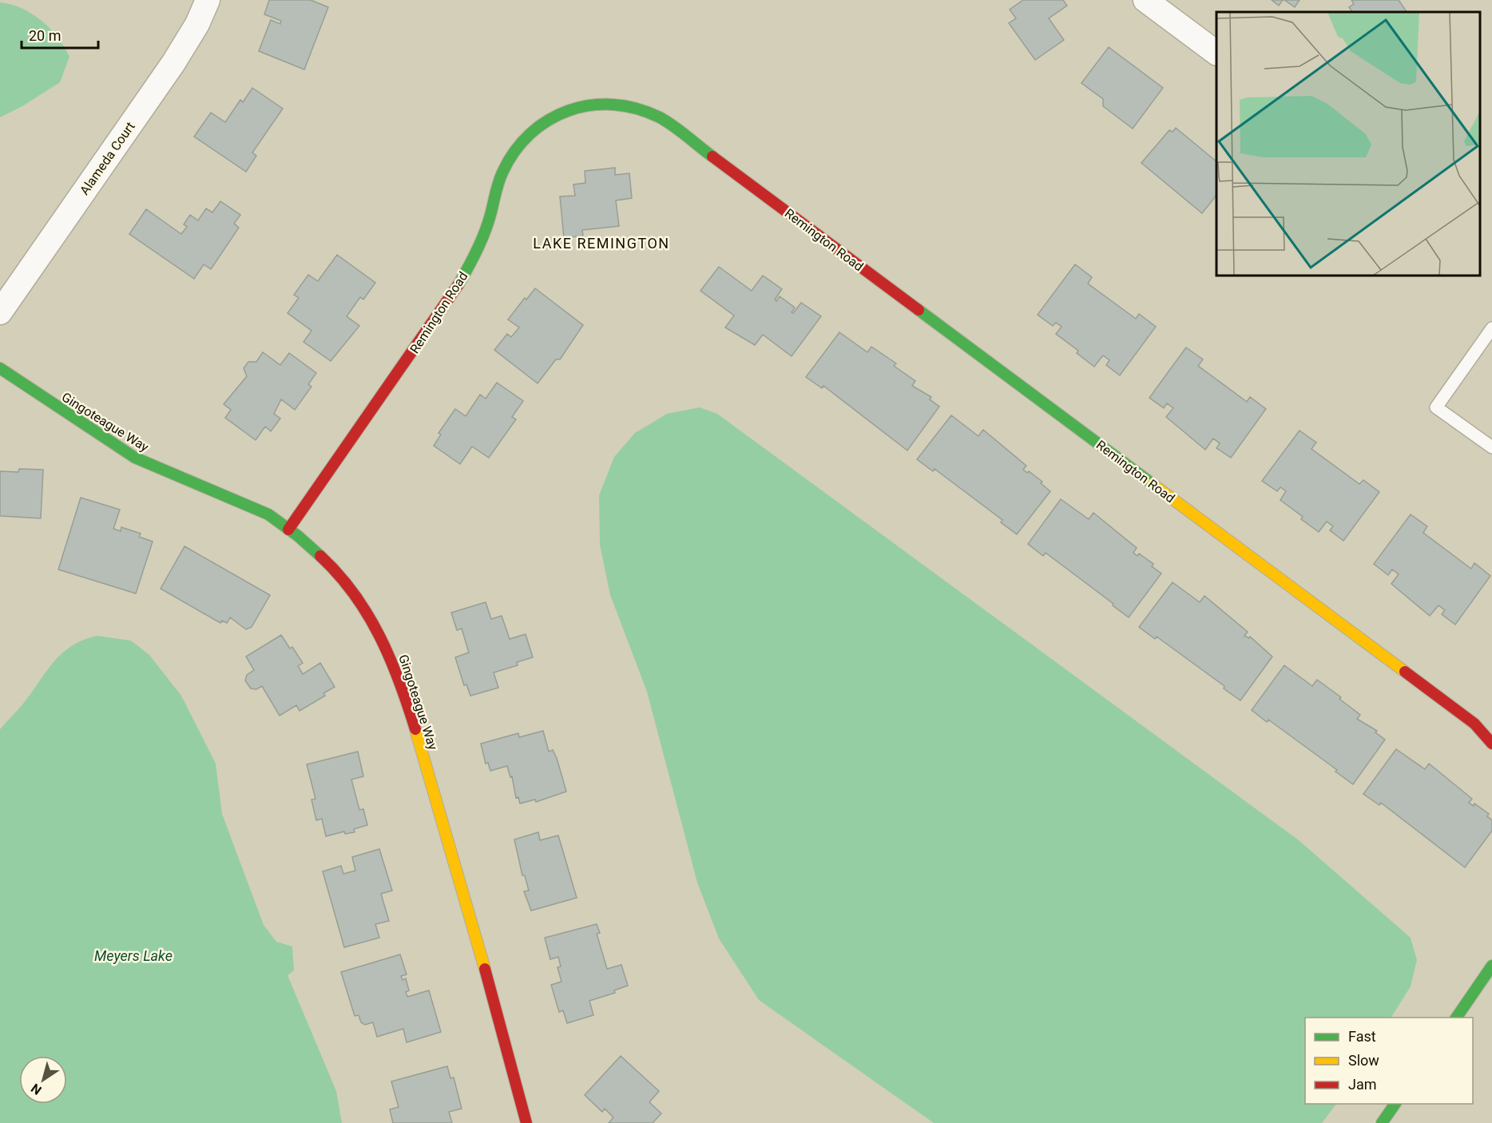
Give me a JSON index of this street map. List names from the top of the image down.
{
  "streets": {
    "street": ["Alameda Court", "Remington Road", "Gingoteague Way"]
  },
  "crossings": [
    ["Remington Road", "Gingoteague Way"]
  ],
  "districts": ["LAKE REMINGTON"],
  "water": ["Meyers Lake"],
  "legend": ["Fast", "Slow", "Jam"],
  "scale_bar": "20 m",
  "north": "bottom left"
}
